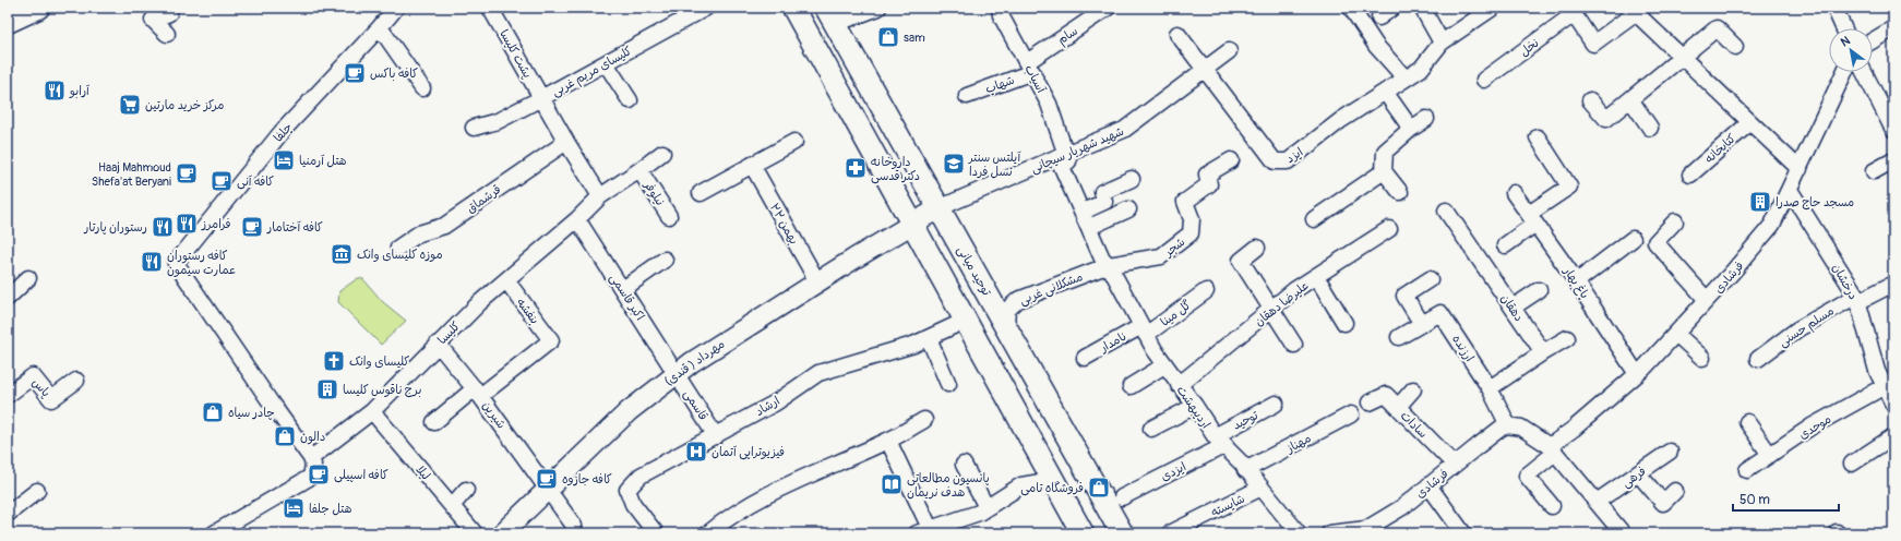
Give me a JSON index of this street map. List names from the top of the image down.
{
  "streets": {
    "main road": ["توحید میانی"],
    "street": [
      "سام",
      "نخل",
      "پشت کلیسا",
      "کلیسای مریم غربی",
      "آسیاب",
      "شهاب",
      "جلفا",
      "کتابخانه",
      "شهید شهریار سیچانی",
      "ایزد",
      "نیلوفر",
      "قرشماق",
      "۲۲ بهمن",
      "شجر",
      "فرشادی",
      "درخشان",
      "باغ بهار",
      "مشکلانی غربی",
      "اکبر قاسمی",
      "علیرضا دهقان",
      "دهقان",
      "بنفشه",
      "گل مینا",
      "مسلم حسنی",
      "کلیسا",
      "نامدار",
      "ارزنده",
      "مهرداد ( قندی)",
      "پاس",
      "قاسمی",
      "ارشاد",
      "اردیبهشت",
      "شیرین",
      "توحید",
      "سادات",
      "موحدی",
      "مهناز",
      "ایزدی",
      "لیلا",
      "فرهی",
      "شایسته"
    ]
  },
  "crossings": [
    ["سام", "آسیاب"],
    ["سام", "شهاب"],
    ["پشت کلیسا", "کلیسای مریم غربی"],
    ["آسیاب", "شهاب"],
    ["آسیاب", "شهید شهریار سیچانی"],
    ["آسیاب", "اردیبهشت"],
    ["جلفا", "کلیسا"],
    ["شهید شهریار سیچانی", "ایزد"],
    ["شهید شهریار سیچانی", "توحید میانی"],
    ["شهید شهریار سیچانی", "مهرداد ( قندی)"],
    ["شهید شهریار سیچانی", "اردیبهشت"],
    ["نیلوفر", "کلیسا"],
    ["۲۲ بهمن", "مهرداد ( قندی)"],
    ["شجر", "مشکلانی غربی"],
    ["شجر", "اردیبهشت"],
    ["توحید میانی", "مشکلانی غربی"],
    ["توحید میانی", "مهرداد ( قندی)"],
    ["فرشادی", "درخشان"],
    ["فرشادی", "باغ بهار"],
    ["فرشادی", "ارزنده"],
    ["فرشادی", "سادات"],
    ["درخشان", "مسلم حسنی"],
    ["درخشان", "موحدی"],
    ["مشکلانی غربی", "اردیبهشت"],
    ["اکبر قاسمی", "کلیسا"],
    ["اکبر قاسمی", "مهرداد ( قندی)"],
    ["اکبر قاسمی", "قاسمی"],
    ["علیرضا دهقان", "اردیبهشت"],
    ["بنفشه", "کلیسا"],
    ["بنفشه", "شیرین"],
    ["گل مینا", "نامدار"],
    ["گل مینا", "اردیبهشت"],
    ["کلیسا", "شیرین"],
    ["کلیسا", "لیلا"],
    ["نامدار", "اردیبهشت"],
    ["مهرداد ( قندی)", "قاسمی"],
    ["مهرداد ( قندی)", "شیرین"],
    ["قاسمی", "ارشاد"],
    ["اردیبهشت", "توحید"],
    ["اردیبهشت", "مهناز"],
    ["اردیبهشت", "ایزدی"],
    ["اردیبهشت", "شایسته"],
    ["توحید", "ایزدی"]
  ],
  "places": {
    "shop": [
      "sam",
      "چادر سیاه",
      "دالون",
      "فروشگاه تامی"
    ],
    "cafe": [
      "کافه باکس",
      "Haaj Mahmoud Shefa'at Beryani",
      "کافه آنی",
      "کافه آختامار",
      "کافه اسپیلی",
      "کافه جازوه"
    ],
    "restaurant": [
      "آرابو",
      "فرامرز",
      "رستوران پارتار",
      "کافه رستوران عمارت سیمون"
    ],
    "supermarket": ["مرکز خرید مارتین"],
    "hotel": ["هتل آرمنیا", "هتل جلفا"],
    "school or university": ["آیلتس سنتر نسل فردا"],
    "pharmacy": ["داروخانه دکتر قدسی"],
    "building": ["مسجد حاج صدرا", "برج ناقوس کلیسا"],
    "museum": ["موزه کلیسای وانک"],
    "church": ["کلیسای وانک"],
    "hospital": ["فیزیوتراپی آتمان"],
    "library": ["پانسیون مطالعاتی هدف نریمان"]
  },
  "scale_bar": "50 m",
  "north": "top left"
}
